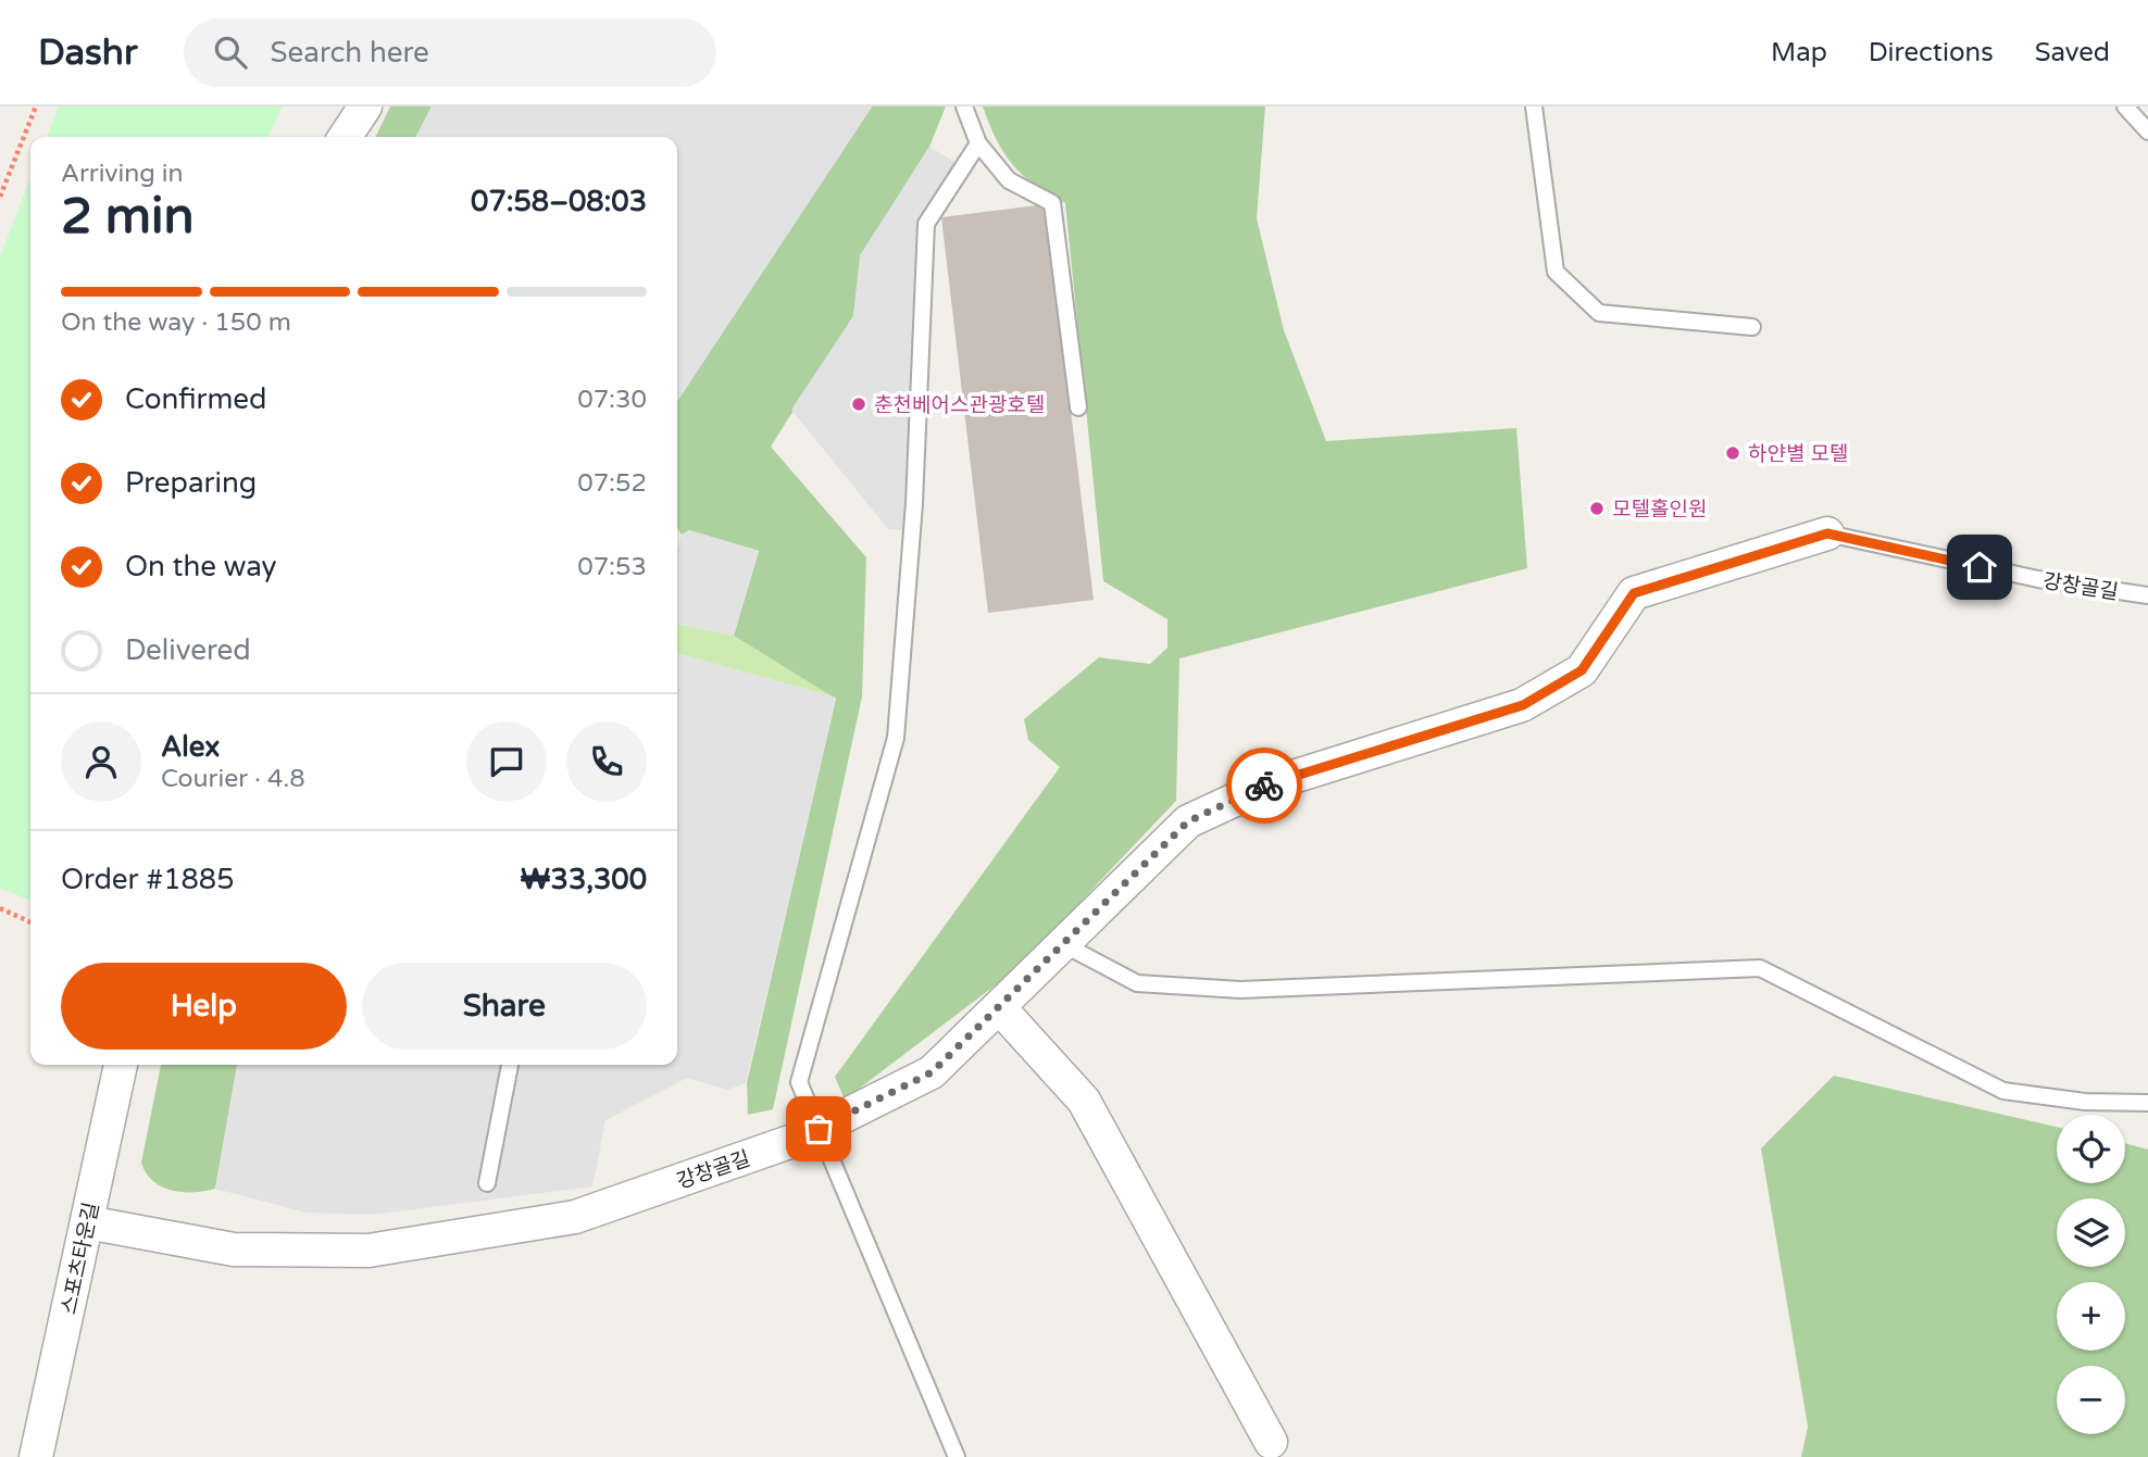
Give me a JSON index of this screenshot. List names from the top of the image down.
{
  "streets": {
    "street": ["강창골길", "스포츠타운길"]
  },
  "crossings": [
    ["강창골길", "스포츠타운길"]
  ],
  "places": ["춘천베어스관광호텔", "하얀별 모텔", "모텔홀인원"],
  "page": {
    "header": "Dashr",
    "search": "Search here",
    "nav": ["Map", "Directions", "Saved"],
    "heading": ["2 min", "Arriving in", "07:58–08:03"],
    "panel": [
      "Alex",
      "Courier · 4.8",
      "Order #1885",
      "₩33,300"
    ],
    "bar": "On the way · 150 m",
    "list": [
      ["Confirmed", "07:30"],
      ["Preparing", "07:52"],
      ["On the way", "07:53"],
      "Delivered"
    ],
    "buttons": ["Help", "Share"],
    "map_buttons": ["+", "−"]
  }
}
